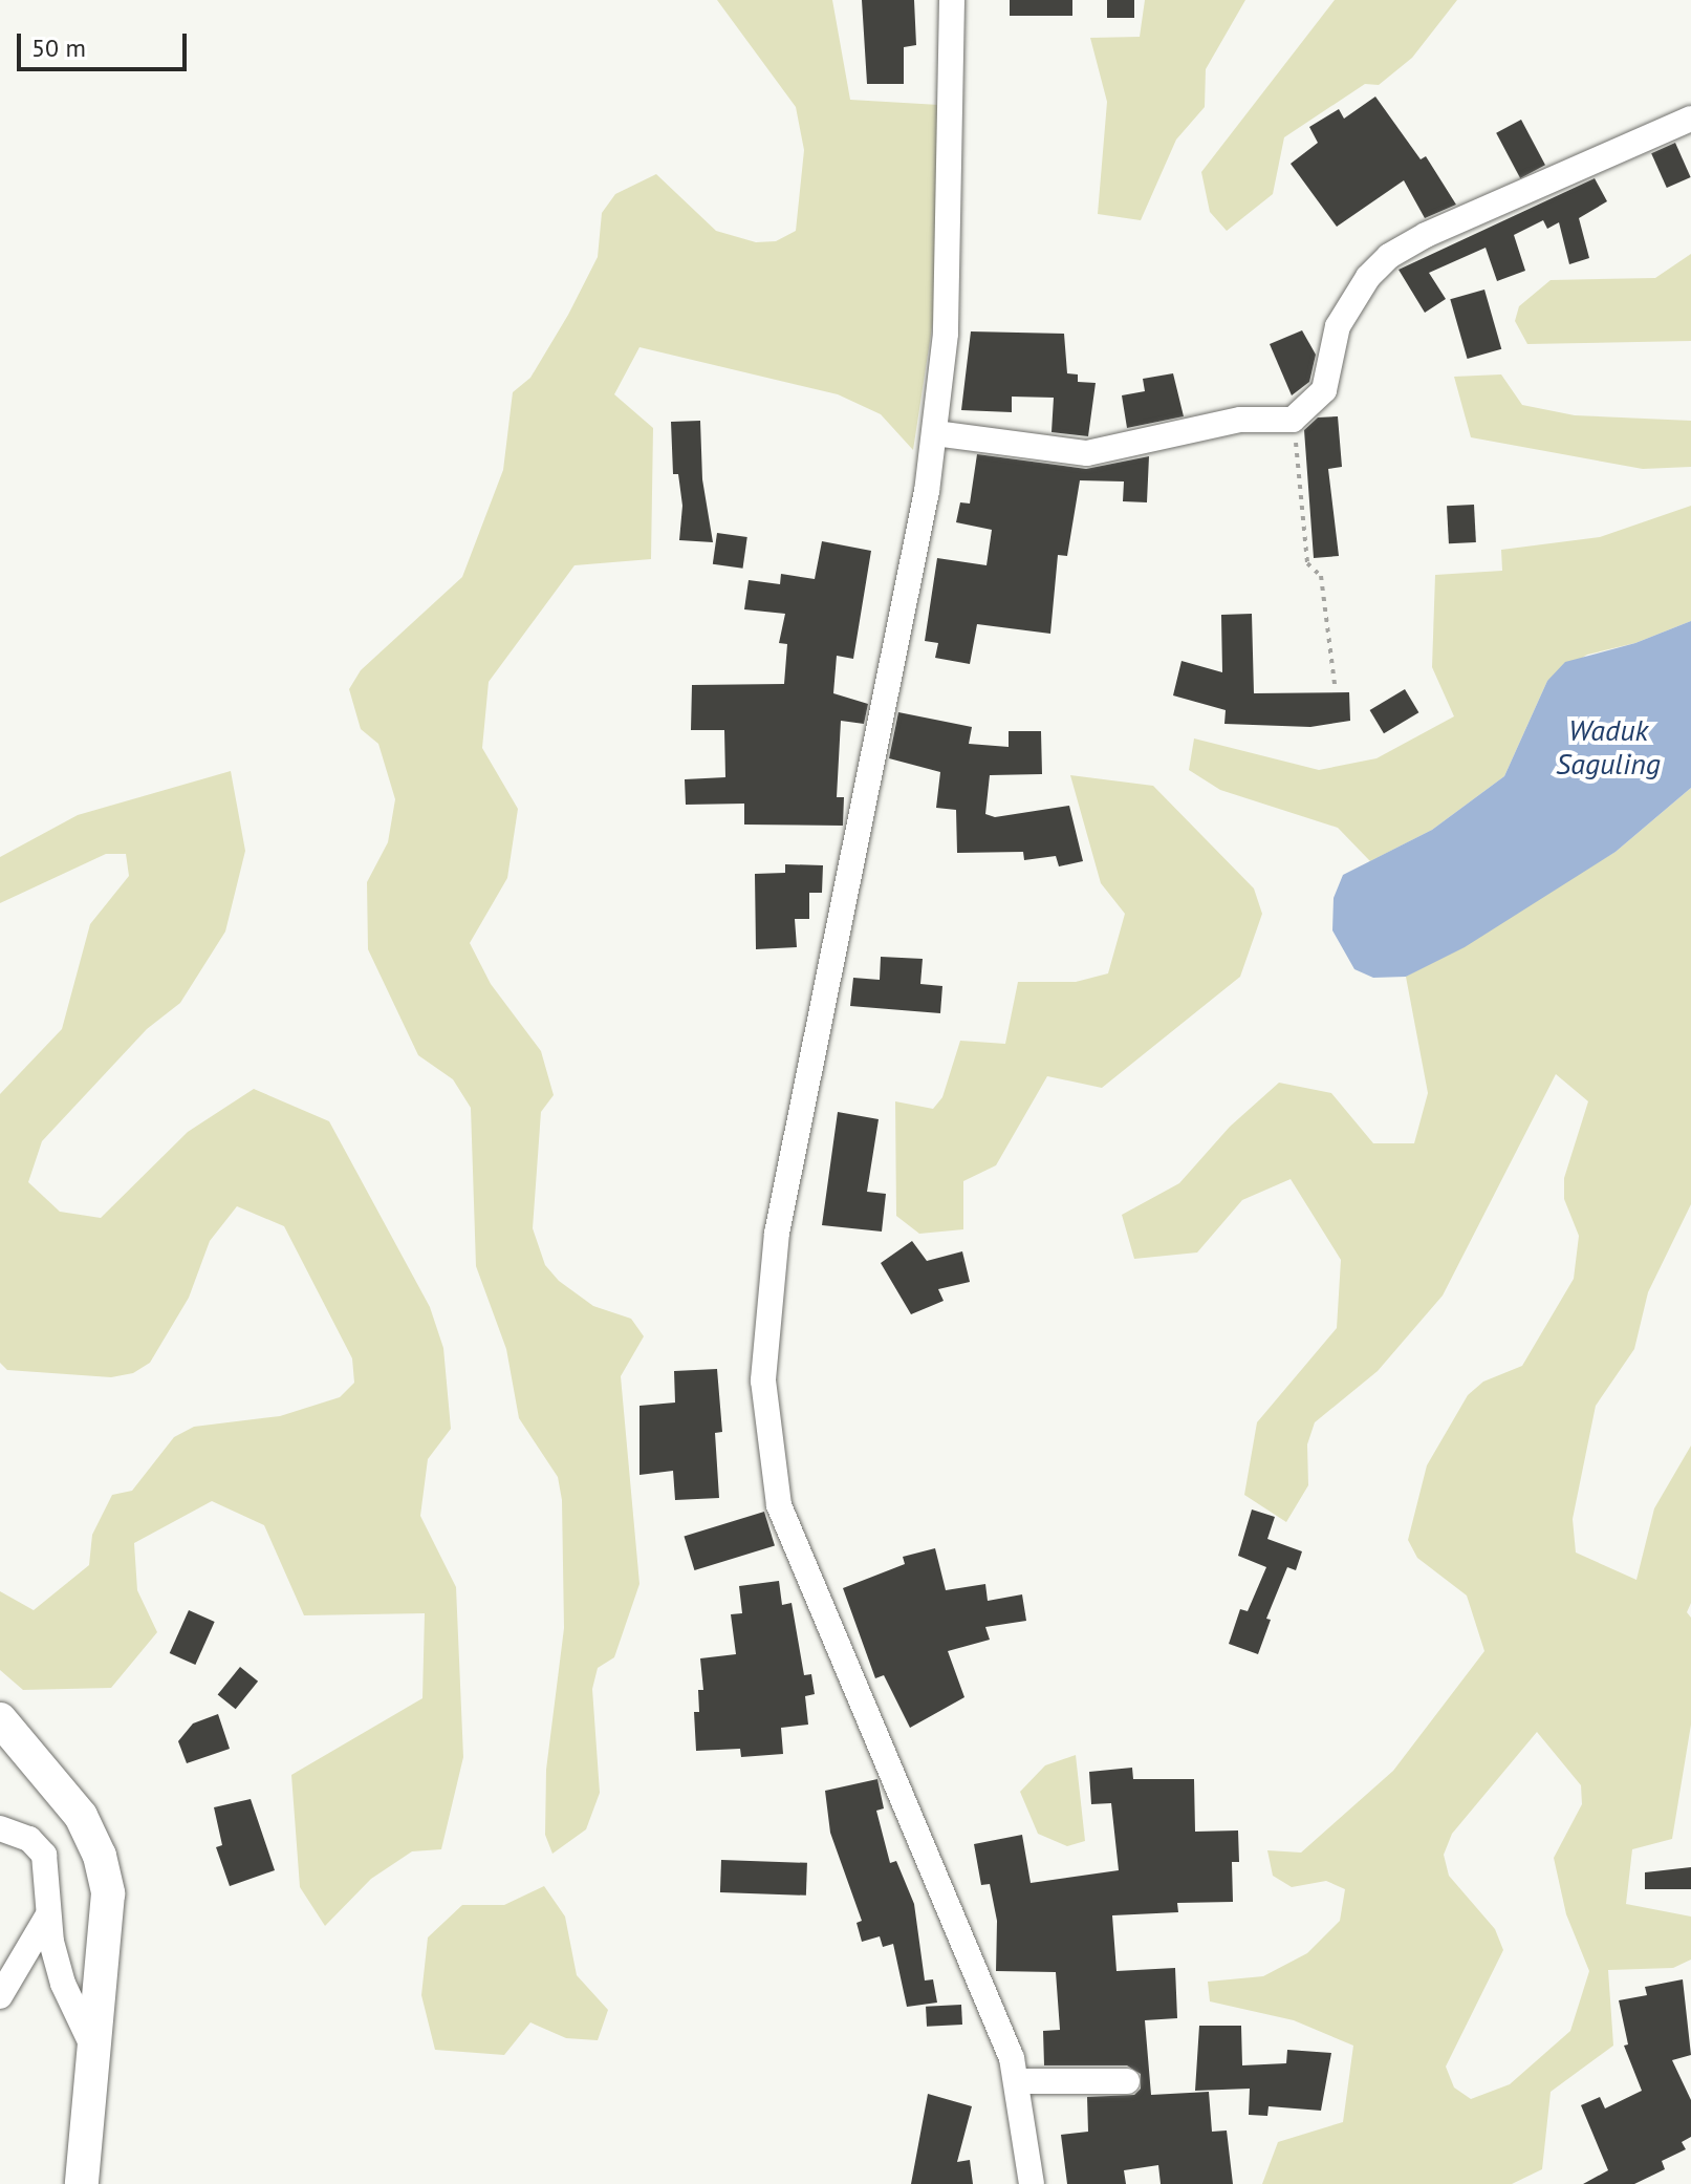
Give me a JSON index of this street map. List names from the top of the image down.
{
  "water": ["Waduk Saguling"],
  "scale_bar": "50 m"
}
